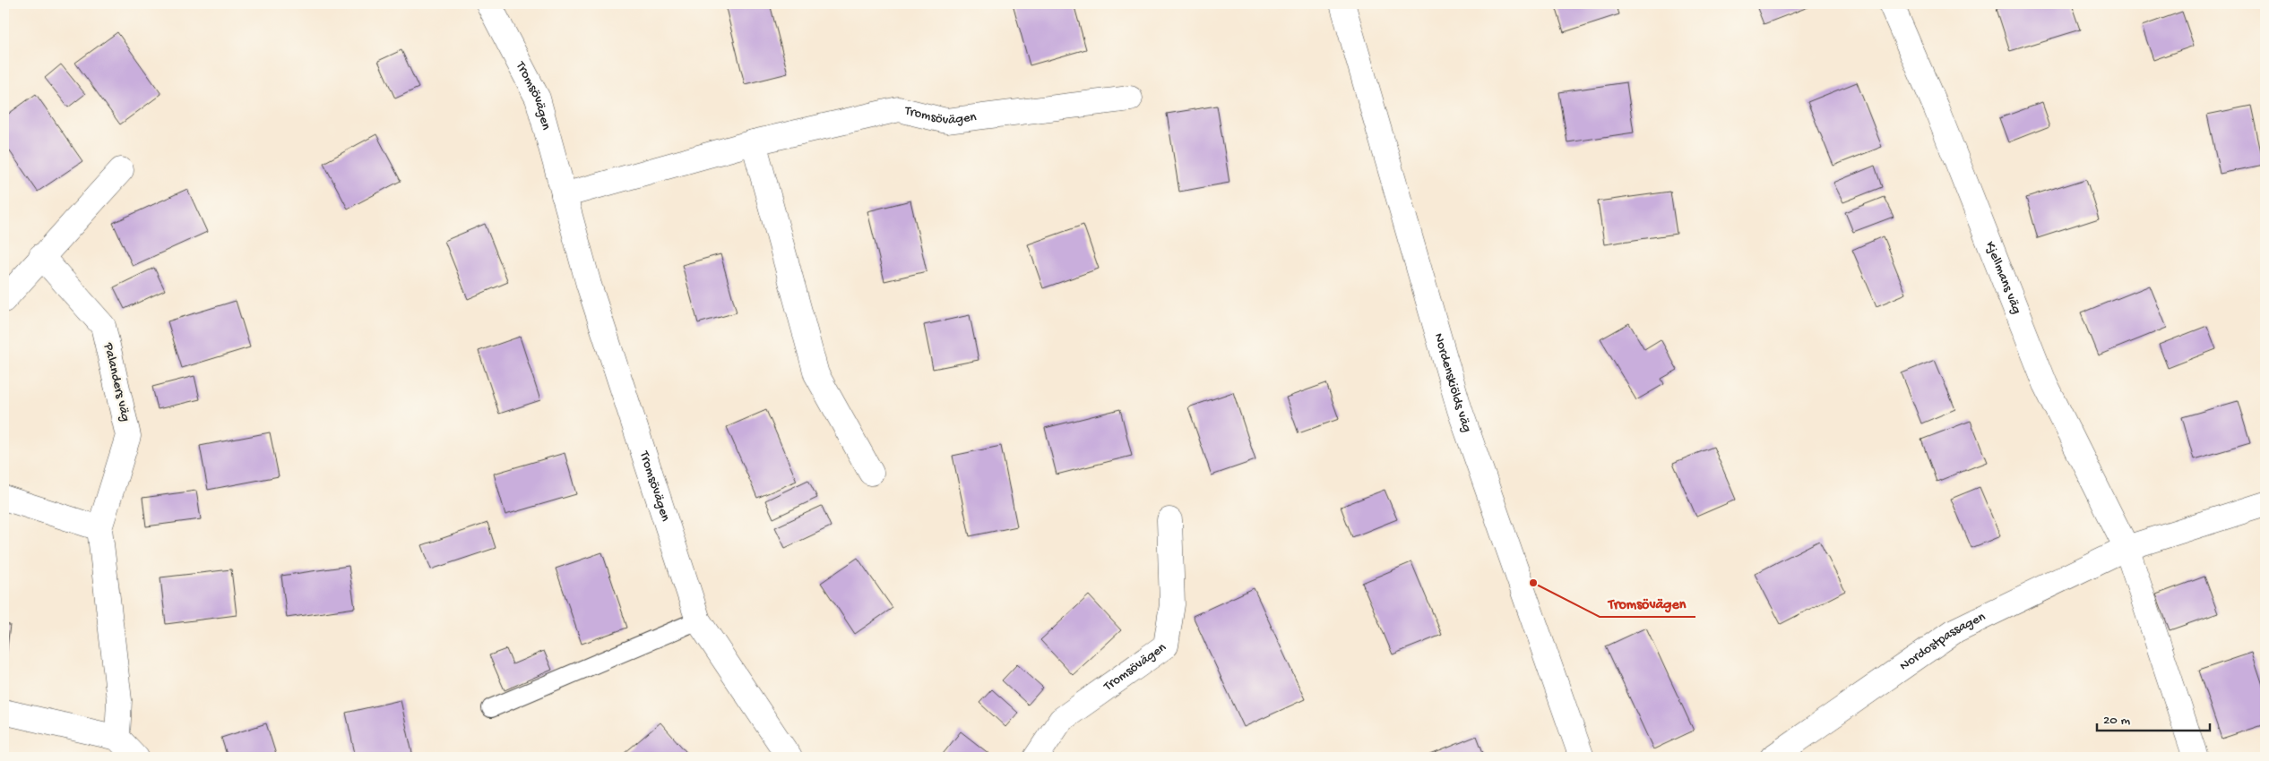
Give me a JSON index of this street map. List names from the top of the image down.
{
  "streets": {
    "street": [
      "Tromsövägen",
      "Kjellmans väg",
      "Palanders väg",
      "Nordenskiölds väg",
      "Nordostpassagen"
    ]
  },
  "crossings": [
    ["Kjellmans väg", "Nordostpassagen"]
  ],
  "places": ["Tromsövägen"],
  "scale_bar": "20 m"
}
